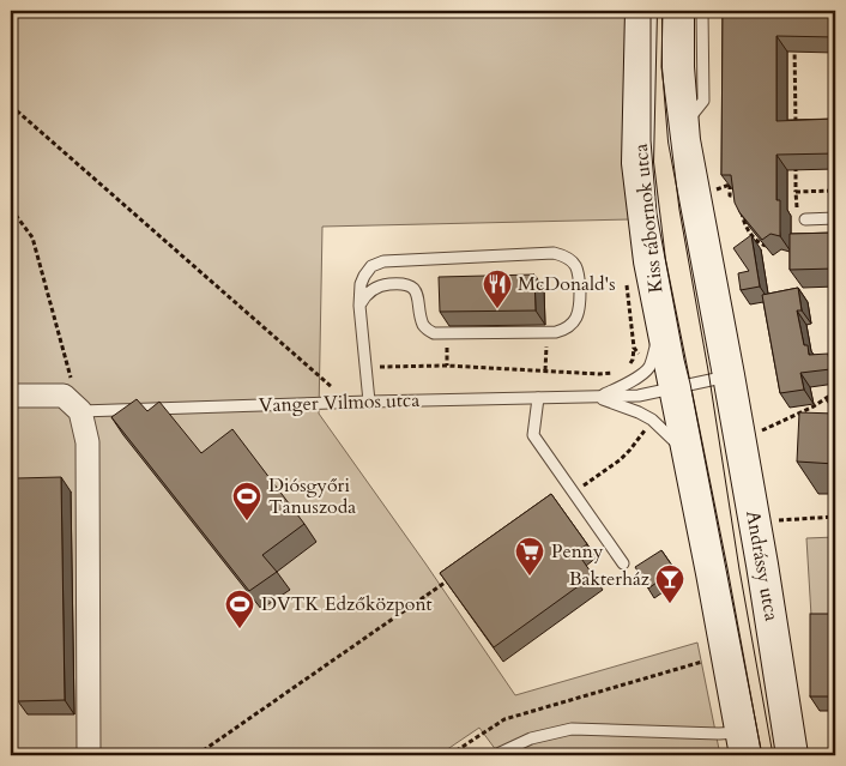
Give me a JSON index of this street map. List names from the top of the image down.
{
  "streets": {
    "main road": ["Kiss tábornok utca", "Andrássy utca"],
    "lane": ["Vanger Vilmos utca"]
  },
  "crossings": [
    ["Kiss tábornok utca", "Vanger Vilmos utca"],
    ["Vanger Vilmos utca", "Andrássy utca"]
  ],
  "places": {
    "restaurant": ["McDonald's"],
    "sports": ["Diósgyőri Tanuszoda", "DVTK Edzőközpont"],
    "supermarket": ["Penny"],
    "bar": ["Bakterház"]
  }
}
